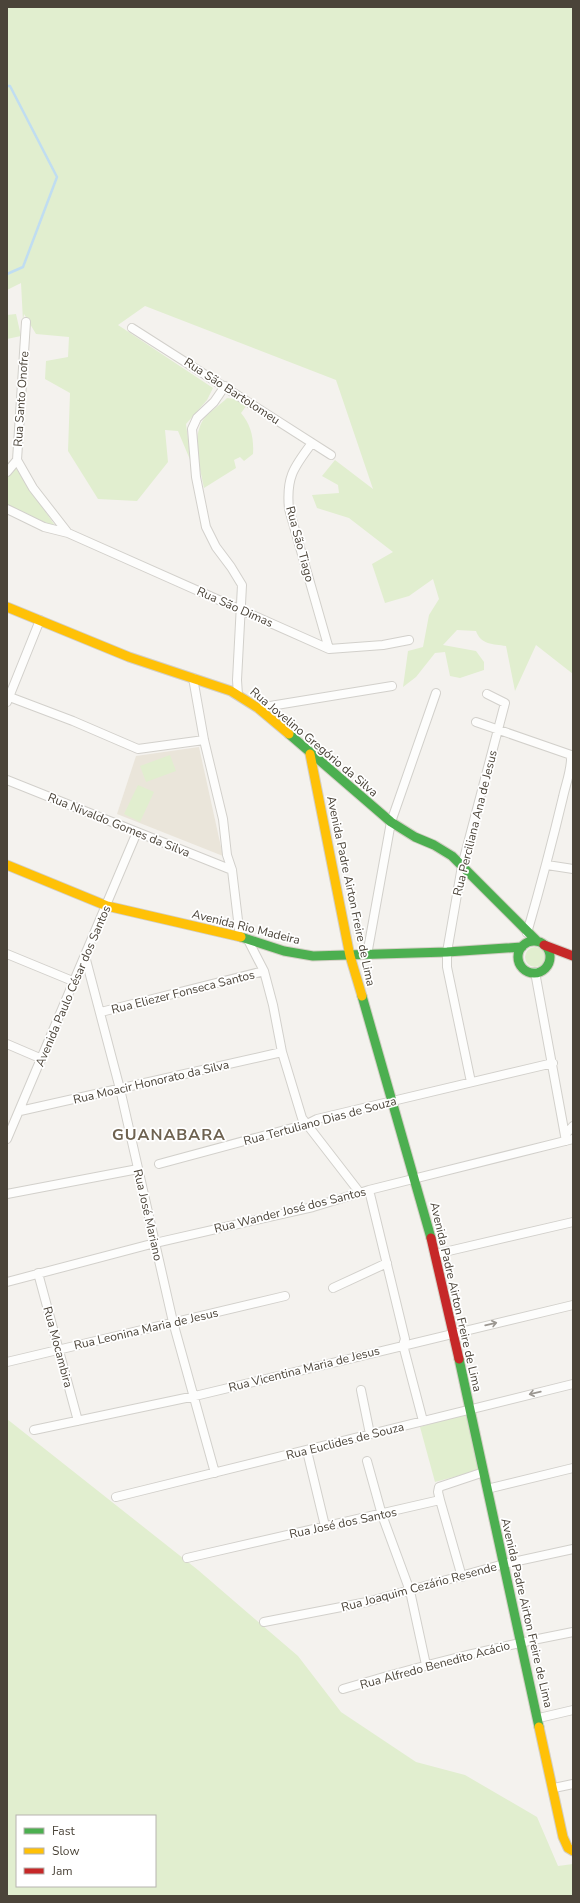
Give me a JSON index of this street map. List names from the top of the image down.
{
  "streets": {
    "street": [
      "Rua São Bartolomeu",
      "Rua Santo Onofre",
      "Rua São Tiago",
      "Rua São Dimas",
      "Rua Jovelino Gregório da Silva",
      "Rua Perciliana Ana de Jesus",
      "Rua Nivaldo Gomes da Silva",
      "Avenida Padre Airton Freire de Lima",
      "Avenida Rio Madeira",
      "Avenida Paulo César dos Santos",
      "Rua Eliezer Fonseca Santos",
      "Rua Moacir Honorato da Silva",
      "Rua Tertuliano Dias de Souza",
      "Rua Wander José dos Santos",
      "Rua José Mariano",
      "Rua Leonina Maria de Jesus",
      "Rua Mocambira",
      "Rua Vicentina Maria de Jesus",
      "Rua Euclides de Souza",
      "Rua José dos Santos",
      "Rua Joaquim Cezário Resende",
      "Rua Alfredo Benedito Acácio"
    ]
  },
  "crossings": [
    ["Rua São Bartolomeu", "Rua São Tiago"],
    ["Rua Santo Onofre", "Rua São Dimas"],
    ["Rua São Tiago", "Rua São Dimas"],
    ["Rua Jovelino Gregório da Silva", "Rua Perciliana Ana de Jesus"],
    ["Rua Jovelino Gregório da Silva", "Avenida Padre Airton Freire de Lima"],
    ["Rua Jovelino Gregório da Silva", "Avenida Rio Madeira"],
    ["Rua Perciliana Ana de Jesus", "Avenida Rio Madeira"],
    ["Rua Perciliana Ana de Jesus", "Rua Tertuliano Dias de Souza"],
    ["Rua Nivaldo Gomes da Silva", "Avenida Paulo César dos Santos"],
    ["Avenida Padre Airton Freire de Lima", "Avenida Rio Madeira"],
    ["Avenida Padre Airton Freire de Lima", "Rua Tertuliano Dias de Souza"],
    ["Avenida Padre Airton Freire de Lima", "Rua Wander José dos Santos"],
    ["Avenida Padre Airton Freire de Lima", "Rua Vicentina Maria de Jesus"],
    ["Avenida Padre Airton Freire de Lima", "Rua Euclides de Souza"],
    ["Avenida Padre Airton Freire de Lima", "Rua Joaquim Cezário Resende"],
    ["Avenida Padre Airton Freire de Lima", "Rua Alfredo Benedito Acácio"],
    ["Avenida Rio Madeira", "Avenida Paulo César dos Santos"],
    ["Avenida Paulo César dos Santos", "Rua Moacir Honorato da Silva"],
    ["Avenida Paulo César dos Santos", "Rua José Mariano"],
    ["Rua Eliezer Fonseca Santos", "Rua José Mariano"],
    ["Rua Moacir Honorato da Silva", "Rua José Mariano"],
    ["Rua Wander José dos Santos", "Rua José Mariano"],
    ["Rua Wander José dos Santos", "Rua Mocambira"],
    ["Rua José Mariano", "Rua Leonina Maria de Jesus"],
    ["Rua José Mariano", "Rua Vicentina Maria de Jesus"],
    ["Rua José Mariano", "Rua Euclides de Souza"],
    ["Rua Leonina Maria de Jesus", "Rua Mocambira"],
    ["Rua Mocambira", "Rua Vicentina Maria de Jesus"]
  ],
  "districts": ["GUANABARA"],
  "legend": ["Fast", "Slow", "Jam"]
}
